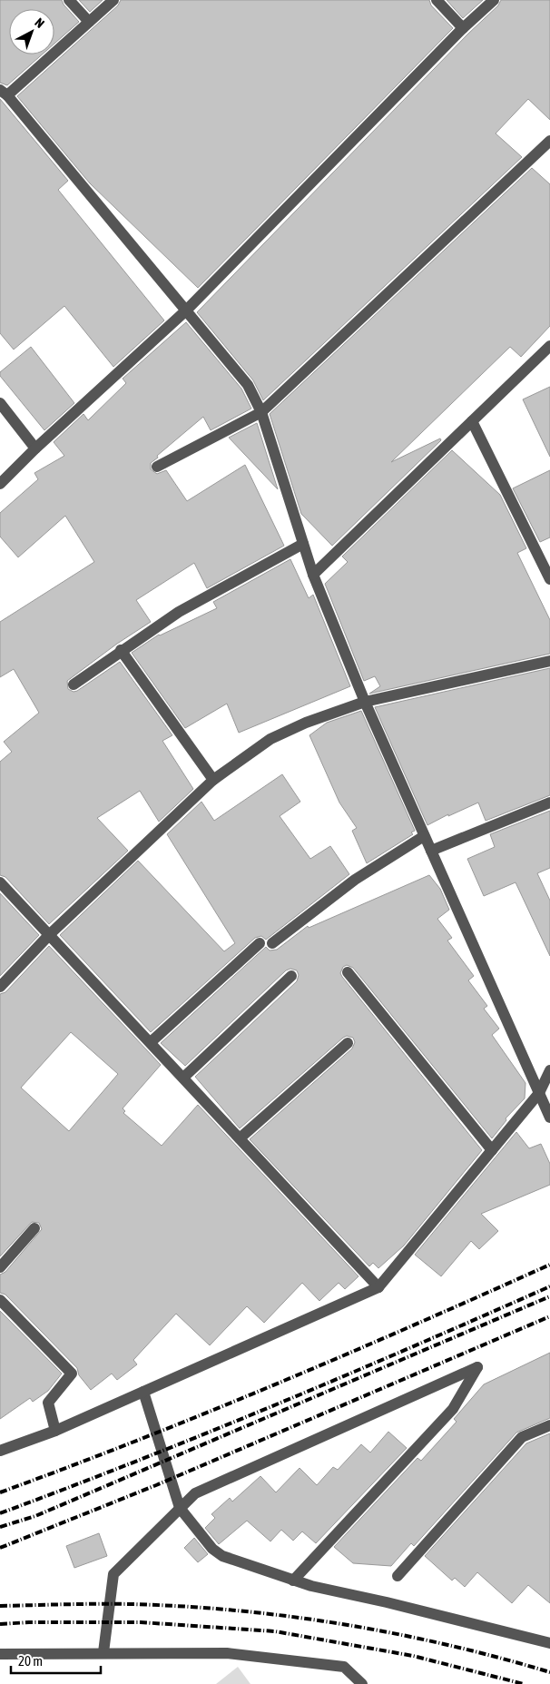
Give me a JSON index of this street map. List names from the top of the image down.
{
  "scale_bar": "20 m",
  "north": "top right"
}
